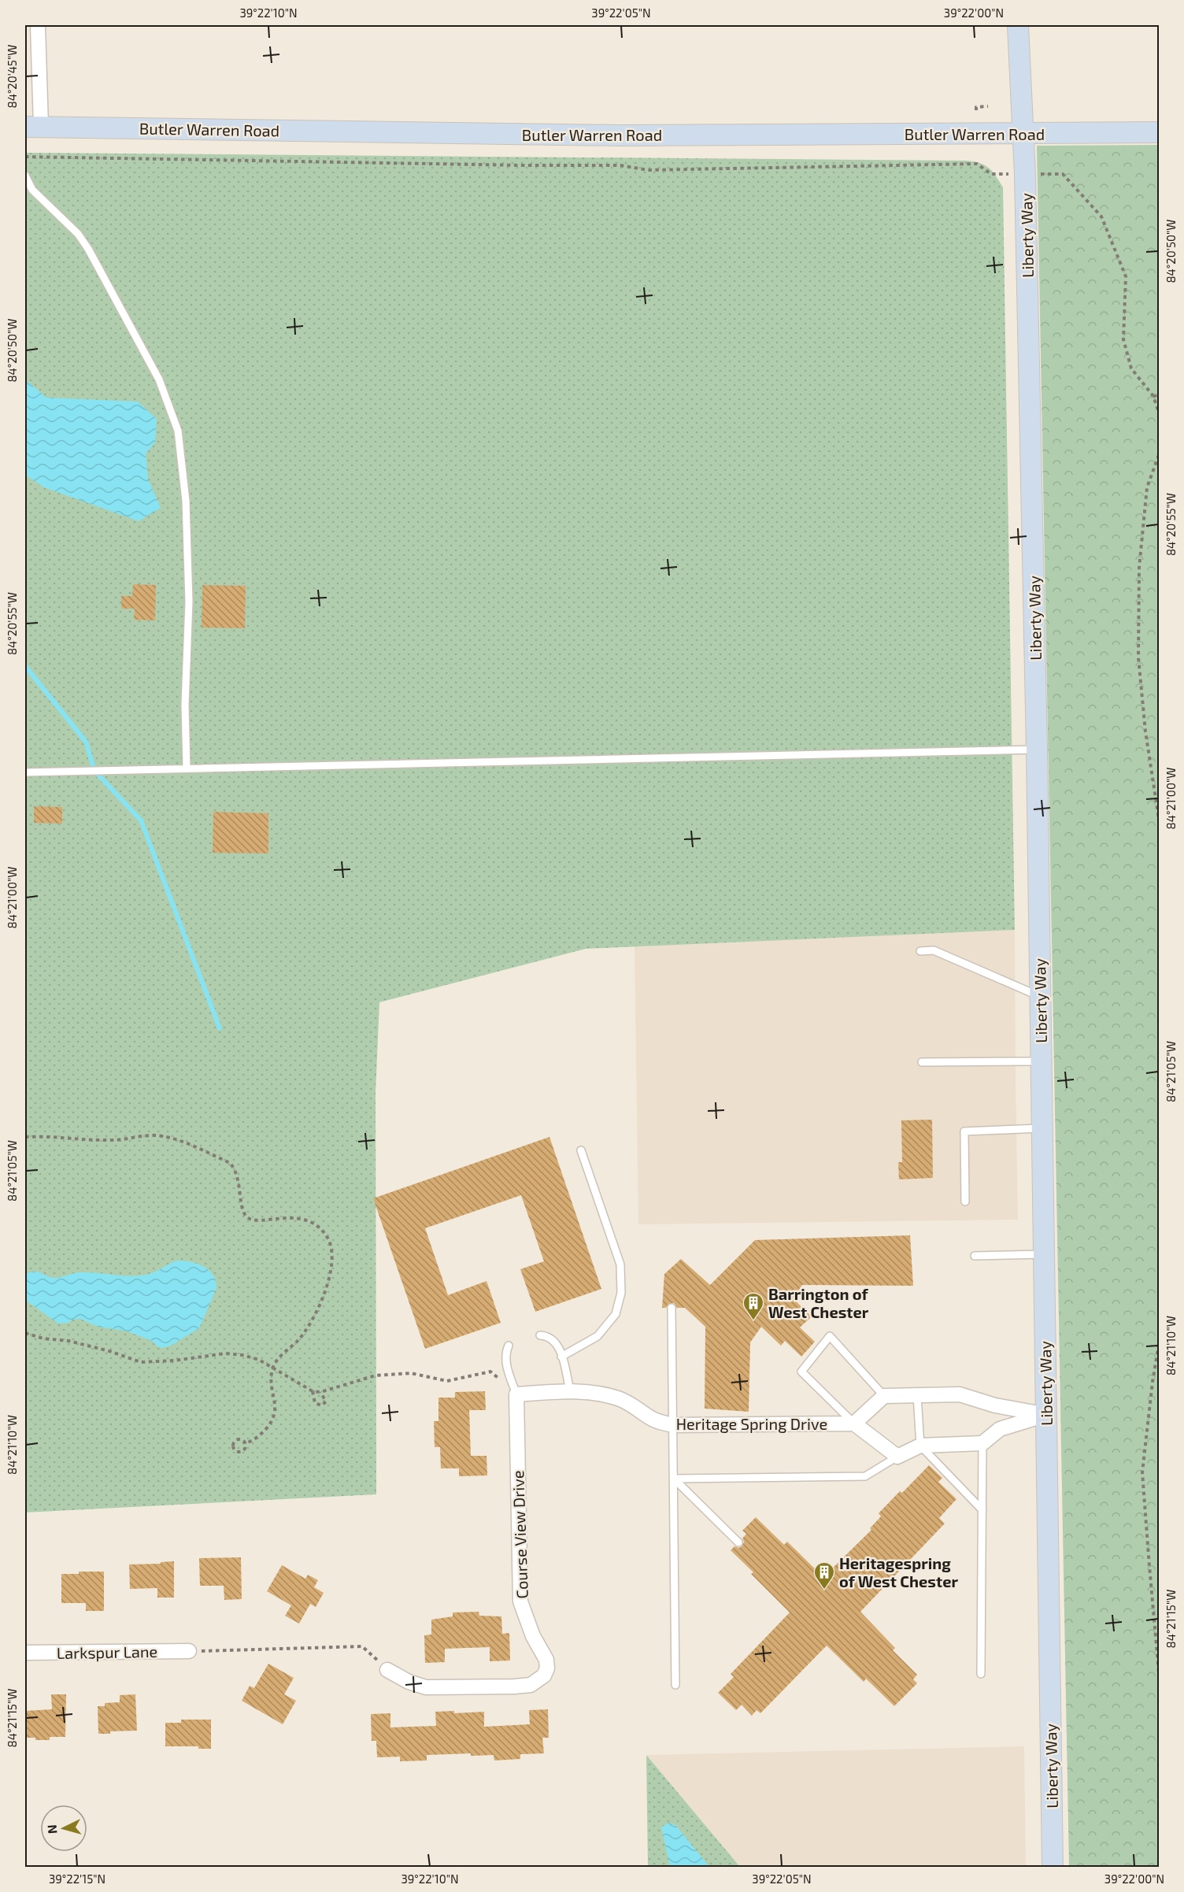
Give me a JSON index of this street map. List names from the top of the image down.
{
  "streets": {
    "main road": ["Butler Warren Road", "Liberty Way"],
    "street": ["Heritage Spring Drive", "Course View Drive", "Larkspur Lane"]
  },
  "crossings": [
    ["Butler Warren Road", "Liberty Way"],
    ["Heritage Spring Drive", "Course View Drive"]
  ],
  "places": {
    "building": ["Barrington of West Chester", "Heritagespring of West Chester"]
  },
  "north": "left",
  "coordinates": [
    "39°22'10\"N",
    "39°22'05\"N",
    "39°22'00\"N",
    "84°20'45\"W",
    "84°20'50\"W",
    "84°20'55\"W",
    "84°21'00\"W",
    "84°21'05\"W",
    "84°21'10\"W",
    "84°21'15\"W",
    "39°22'15\"N"
  ]
}
